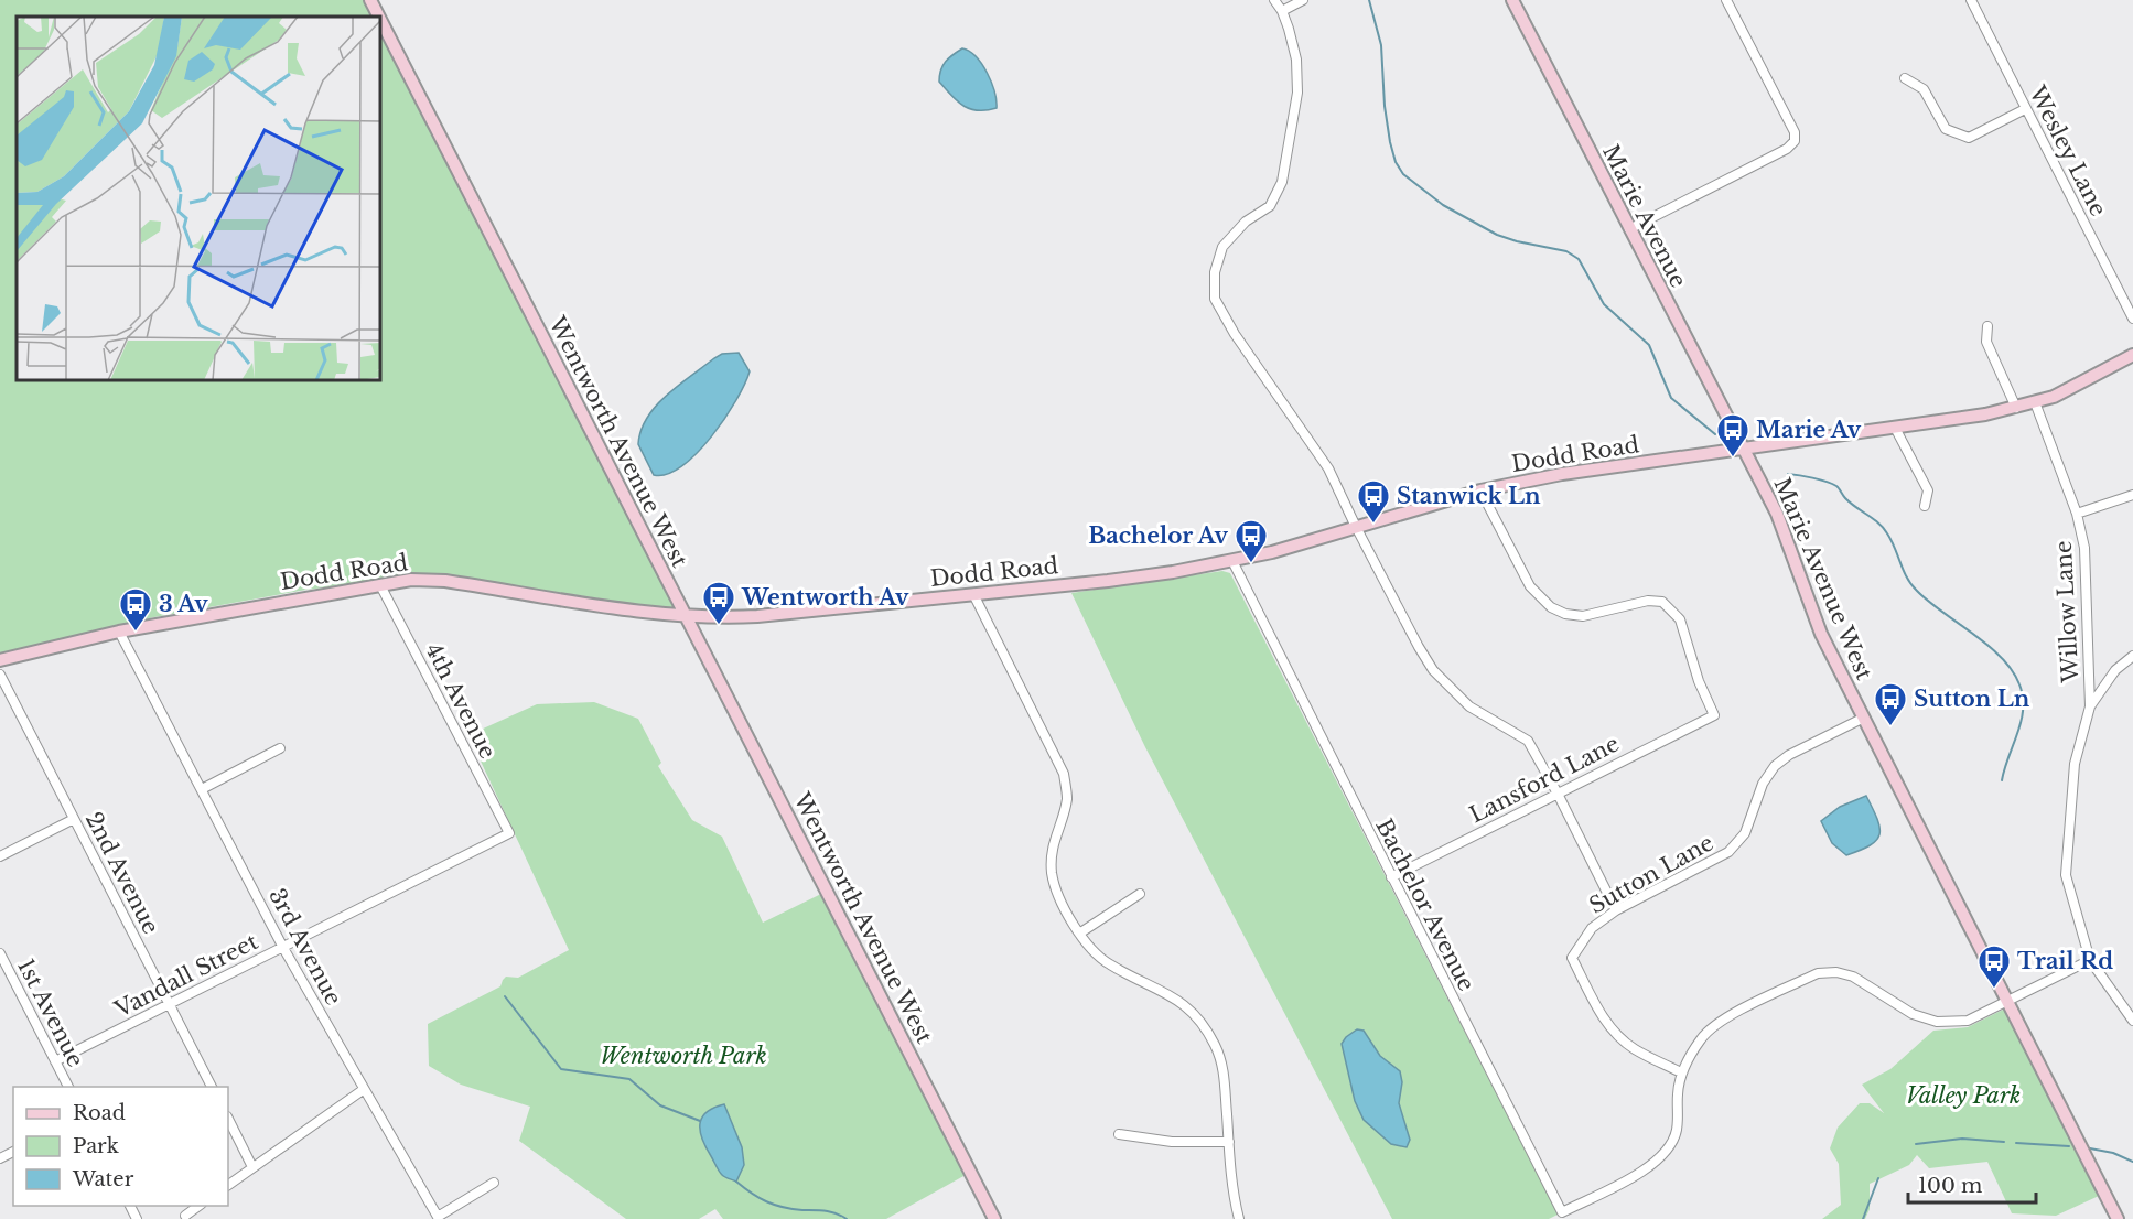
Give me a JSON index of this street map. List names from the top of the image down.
{
  "streets": {
    "street": [
      "Wesley Lane",
      "Marie Avenue",
      "Wentworth Avenue West",
      "Dodd Road",
      "Marie Avenue West",
      "Willow Lane",
      "4th Avenue",
      "Lansford Lane",
      "2nd Avenue",
      "Sutton Lane",
      "Bachelor Avenue",
      "3rd Avenue",
      "Vandall Street",
      "1st Avenue"
    ]
  },
  "crossings": [
    ["Marie Avenue", "Dodd Road"],
    ["Marie Avenue", "Marie Avenue West"],
    ["Wentworth Avenue West", "Dodd Road"],
    ["Dodd Road", "Marie Avenue West"],
    ["Dodd Road", "Willow Lane"],
    ["Dodd Road", "4th Avenue"],
    ["Dodd Road", "Lansford Lane"],
    ["Dodd Road", "Bachelor Avenue"],
    ["Dodd Road", "3rd Avenue"],
    ["Marie Avenue West", "Sutton Lane"],
    ["4th Avenue", "Vandall Street"],
    ["Lansford Lane", "Bachelor Avenue"],
    ["2nd Avenue", "Vandall Street"],
    ["Sutton Lane", "Bachelor Avenue"],
    ["3rd Avenue", "Vandall Street"],
    ["Vandall Street", "1st Avenue"]
  ],
  "parks": ["Wentworth Park", "Valley Park"],
  "places": {
    "bus stop": [
      "Marie Av",
      "Stanwick Ln",
      "Bachelor Av",
      "Wentworth Av",
      "3 Av",
      "Sutton Ln",
      "Trail Rd"
    ]
  },
  "legend": ["Road", "Park", "Water"],
  "scale_bar": "100 m"
}
